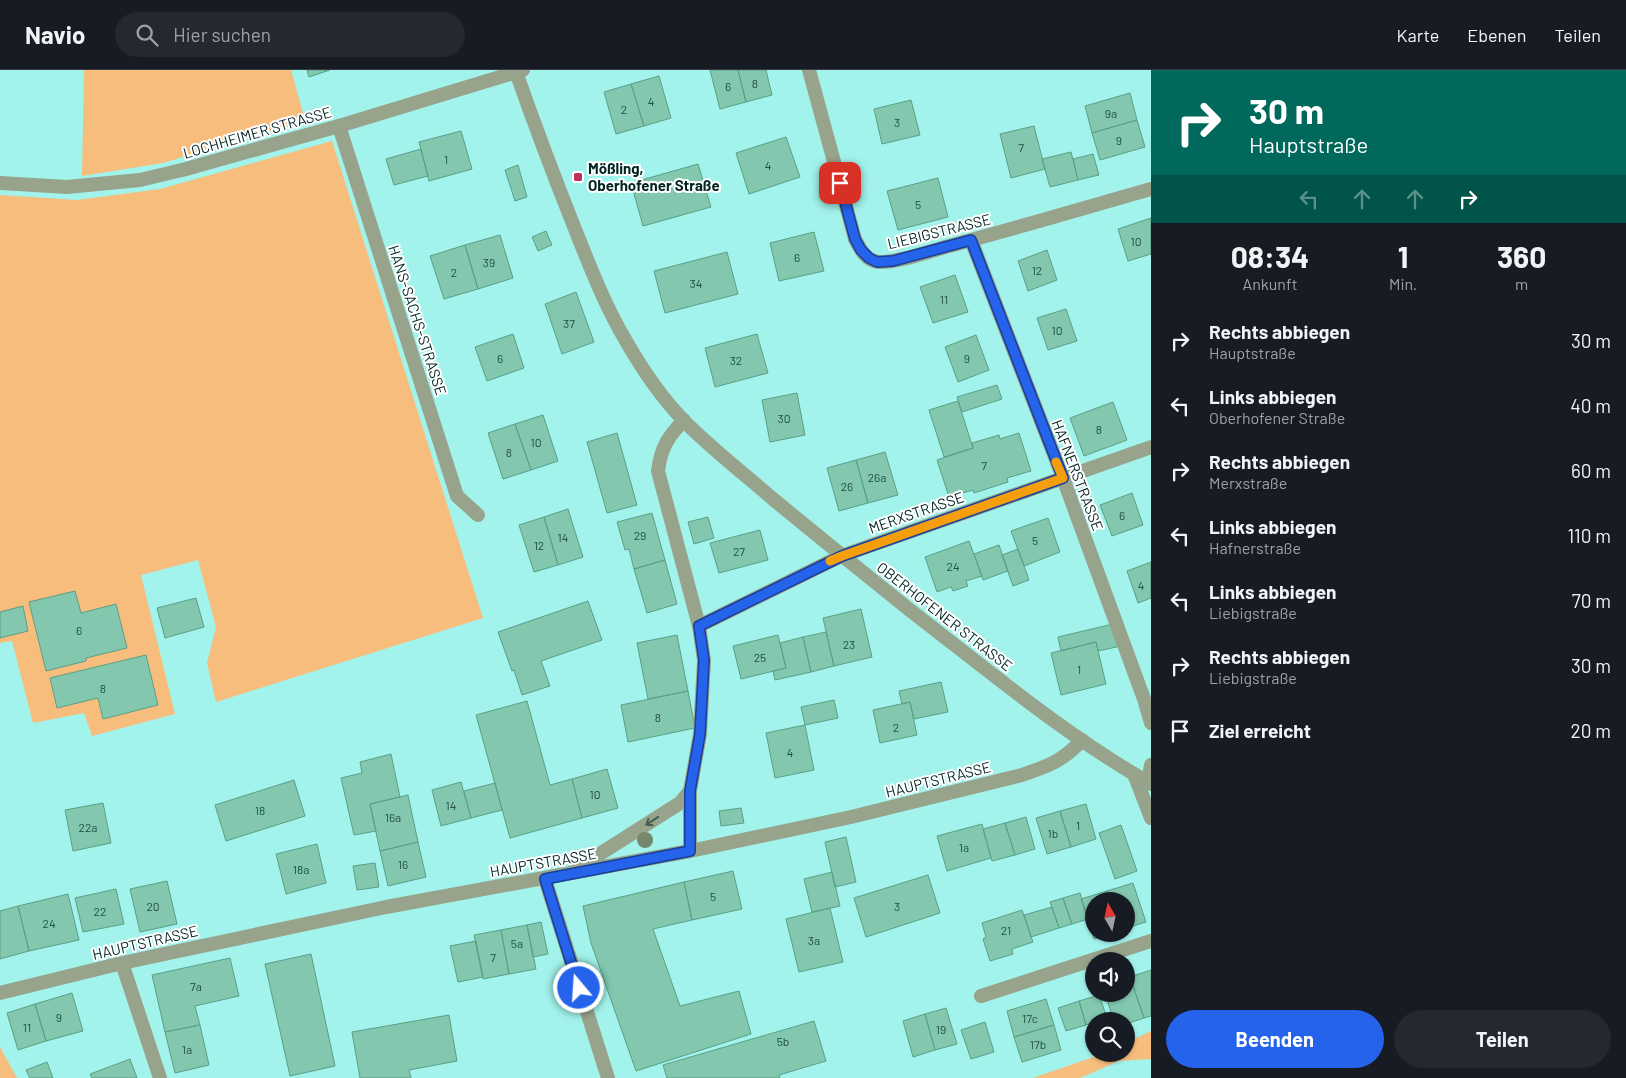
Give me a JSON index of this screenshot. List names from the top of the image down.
{
  "streets": {
    "street": [
      "LOCHHEIMER STRASSE",
      "LIEBIGSTRASSE",
      "HANS-SACHS-STRASSE",
      "HAFNERSTRASSE",
      "MERXSTRASSE",
      "OBERHOFENER STRASSE",
      "HAUPTSTRASSE"
    ]
  },
  "crossings": [
    ["LOCHHEIMER STRASSE", "HANS-SACHS-STRASSE"],
    ["LOCHHEIMER STRASSE", "OBERHOFENER STRASSE"],
    ["LIEBIGSTRASSE", "HAFNERSTRASSE"],
    ["HAFNERSTRASSE", "MERXSTRASSE"],
    ["MERXSTRASSE", "OBERHOFENER STRASSE"],
    ["OBERHOFENER STRASSE", "HAUPTSTRASSE"]
  ],
  "places": {
    "transit": ["Mößling, Oberhofener Straße"]
  },
  "house_numbers": [
    "8",
    "6",
    "4",
    "2",
    "9a",
    "3",
    "9",
    "7",
    "1",
    "4",
    "5",
    "10",
    "6",
    "39",
    "12",
    "2",
    "34",
    "11",
    "37",
    "10",
    "6",
    "9",
    "32",
    "30",
    "8",
    "10",
    "8",
    "7",
    "26a",
    "26",
    "6",
    "29",
    "14",
    "5",
    "12",
    "27",
    "24",
    "4",
    "6",
    "23",
    "25",
    "1",
    "8",
    "8",
    "2",
    "4",
    "10",
    "14",
    "18",
    "16a",
    "1",
    "22a",
    "1b",
    "1a",
    "16",
    "18a",
    "5",
    "20",
    "3",
    "22",
    "24",
    "21",
    "3a",
    "5a",
    "7",
    "7a",
    "9",
    "17c",
    "11",
    "19",
    "5b",
    "17b",
    "1a"
  ],
  "north": "top",
  "page": {
    "header": "Navio",
    "search": "Hier suchen",
    "nav": ["Karte", "Ebenen", "Teilen"],
    "turn": ["30 m", "Hauptstraße"],
    "eta": [
      "08:34",
      "Ankunft",
      "1",
      "Min.",
      "360",
      "m"
    ],
    "list": [
      {
        "name": "Rechts abbiegen",
        "note": "Hauptstraße",
        "value": "30 m"
      },
      {
        "name": "Links abbiegen",
        "note": "Oberhofener Straße",
        "value": "40 m"
      },
      {
        "name": "Rechts abbiegen",
        "note": "Merxstraße",
        "value": "60 m"
      },
      {
        "name": "Links abbiegen",
        "note": "Hafnerstraße",
        "value": "110 m"
      },
      {
        "name": "Links abbiegen",
        "note": "Liebigstraße",
        "value": "70 m"
      },
      {
        "name": "Rechts abbiegen",
        "note": "Liebigstraße",
        "value": "30 m"
      },
      {
        "name": "Ziel erreicht",
        "value": "20 m"
      }
    ],
    "buttons": ["Beenden", "Teilen"]
  }
}
